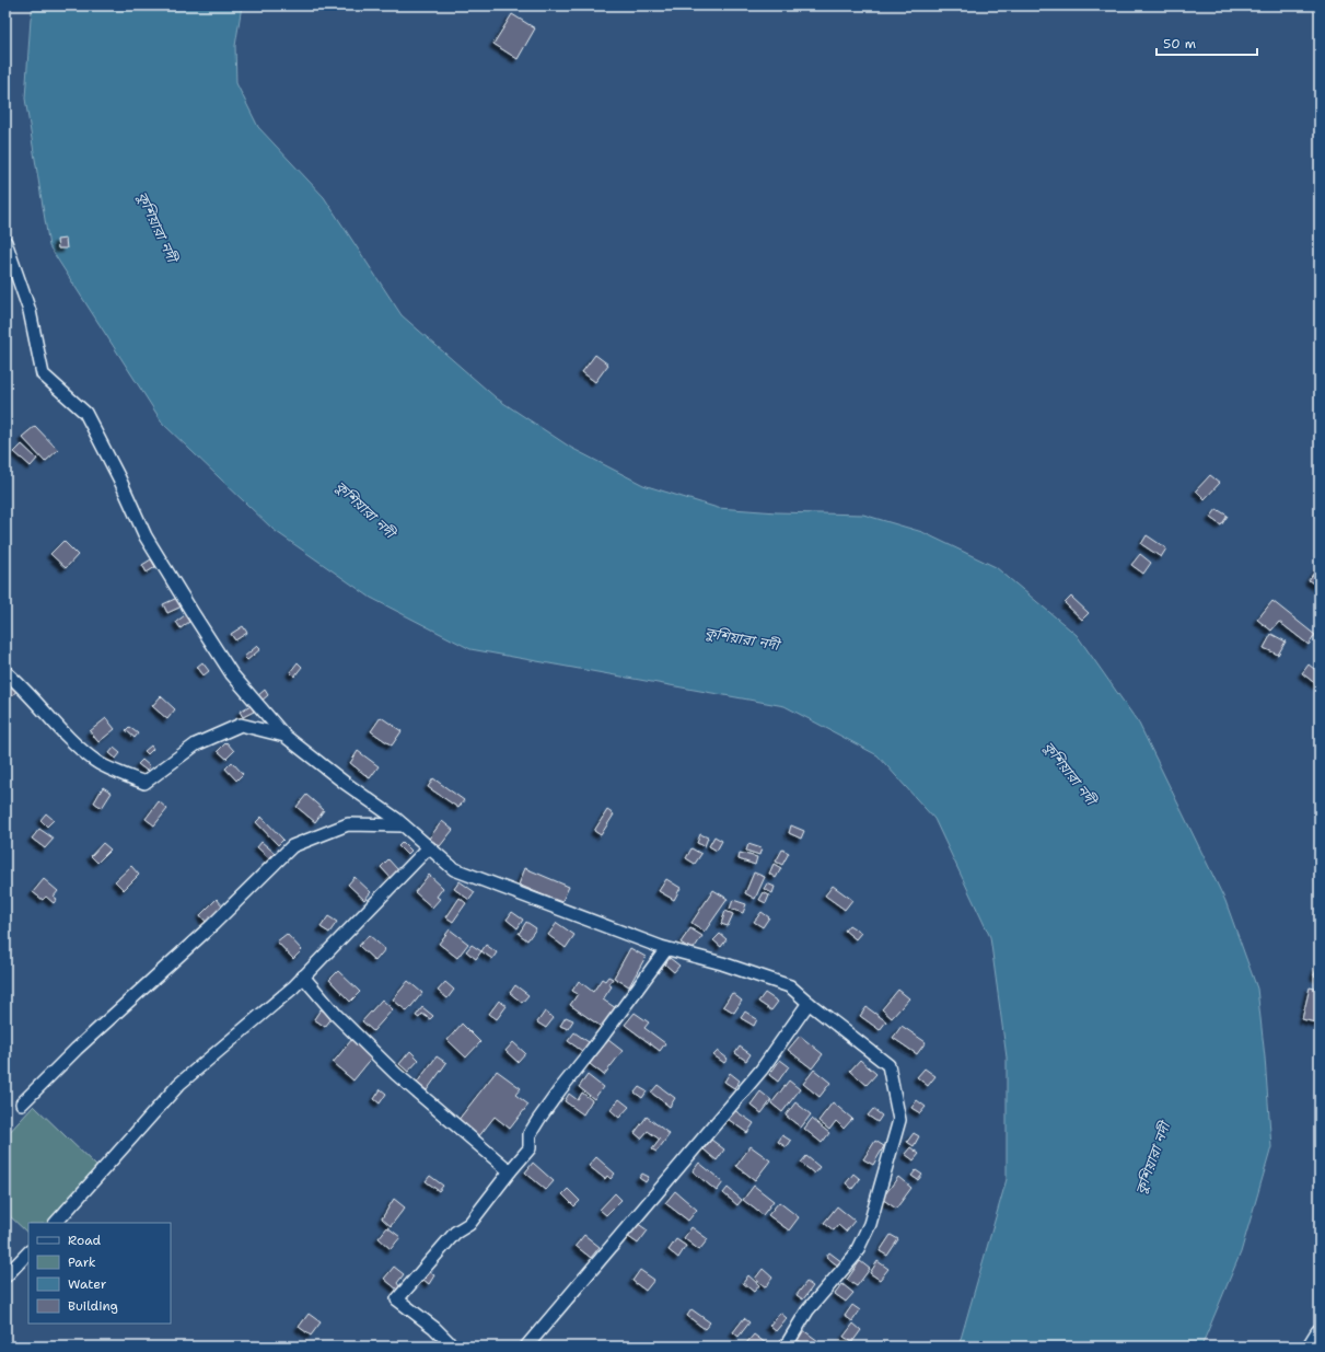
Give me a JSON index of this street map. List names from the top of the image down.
{
  "water": ["কুশিয়ারা নদী"],
  "legend": [
    "Road",
    "Park",
    "Water",
    "Building"
  ],
  "scale_bar": "50 m"
}
